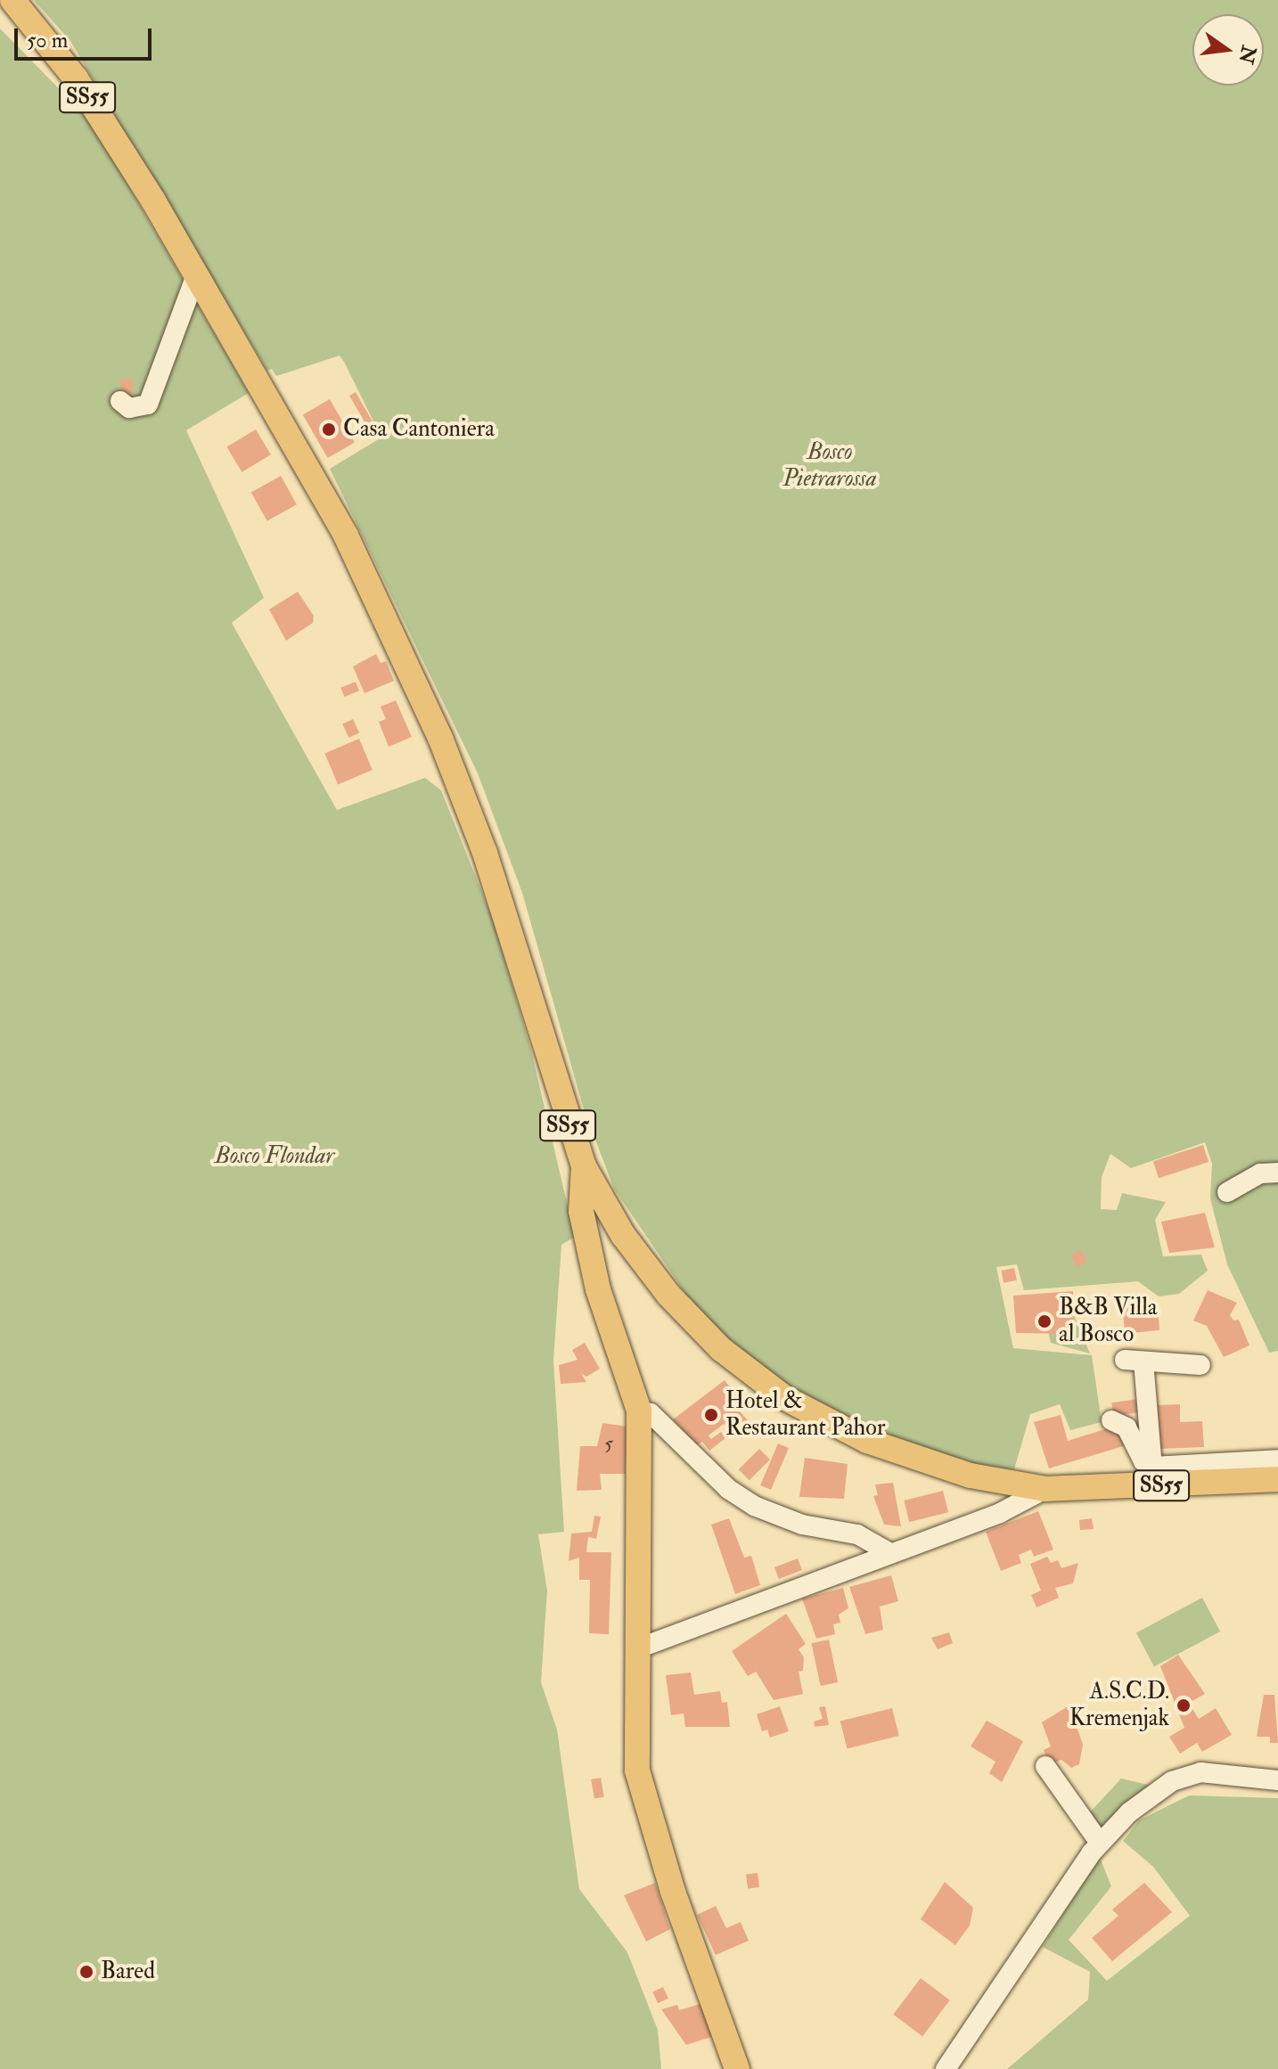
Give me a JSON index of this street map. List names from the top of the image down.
{
  "streets": {
    "main road": ["SS55"]
  },
  "parks": ["Bosco Pietrarossa", "Bosco Flondar"],
  "places": [
    "Casa Cantoniera",
    "B&B Villa al Bosco",
    "Hotel & Restaurant Pahor",
    "A.S.C.D. Kremenjak",
    "Bared"
  ],
  "house_numbers": ["5"],
  "scale_bar": "50 m",
  "north": "right"
}
